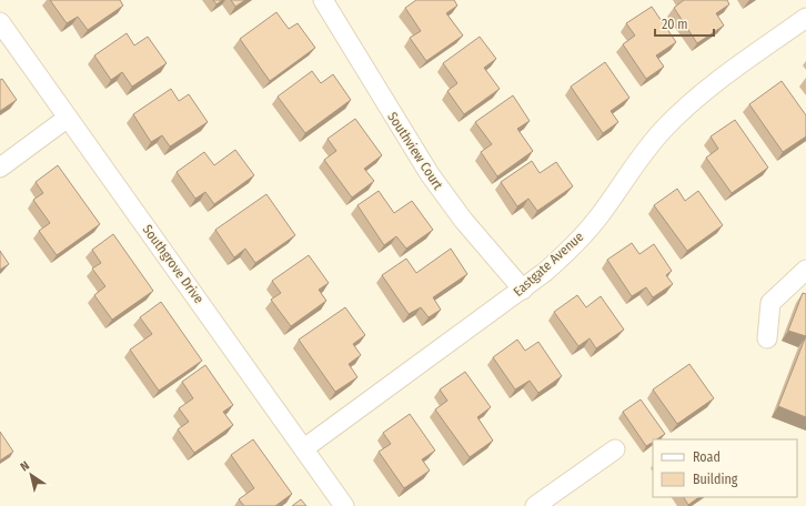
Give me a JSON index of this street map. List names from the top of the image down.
{
  "streets": {
    "street": ["Southview Court", "Southgrove Drive", "Eastgate Avenue"]
  },
  "crossings": [
    ["Southview Court", "Eastgate Avenue"],
    ["Southgrove Drive", "Eastgate Avenue"]
  ],
  "legend": ["Road", "Building"],
  "scale_bar": "20 m",
  "north": "top left"
}
